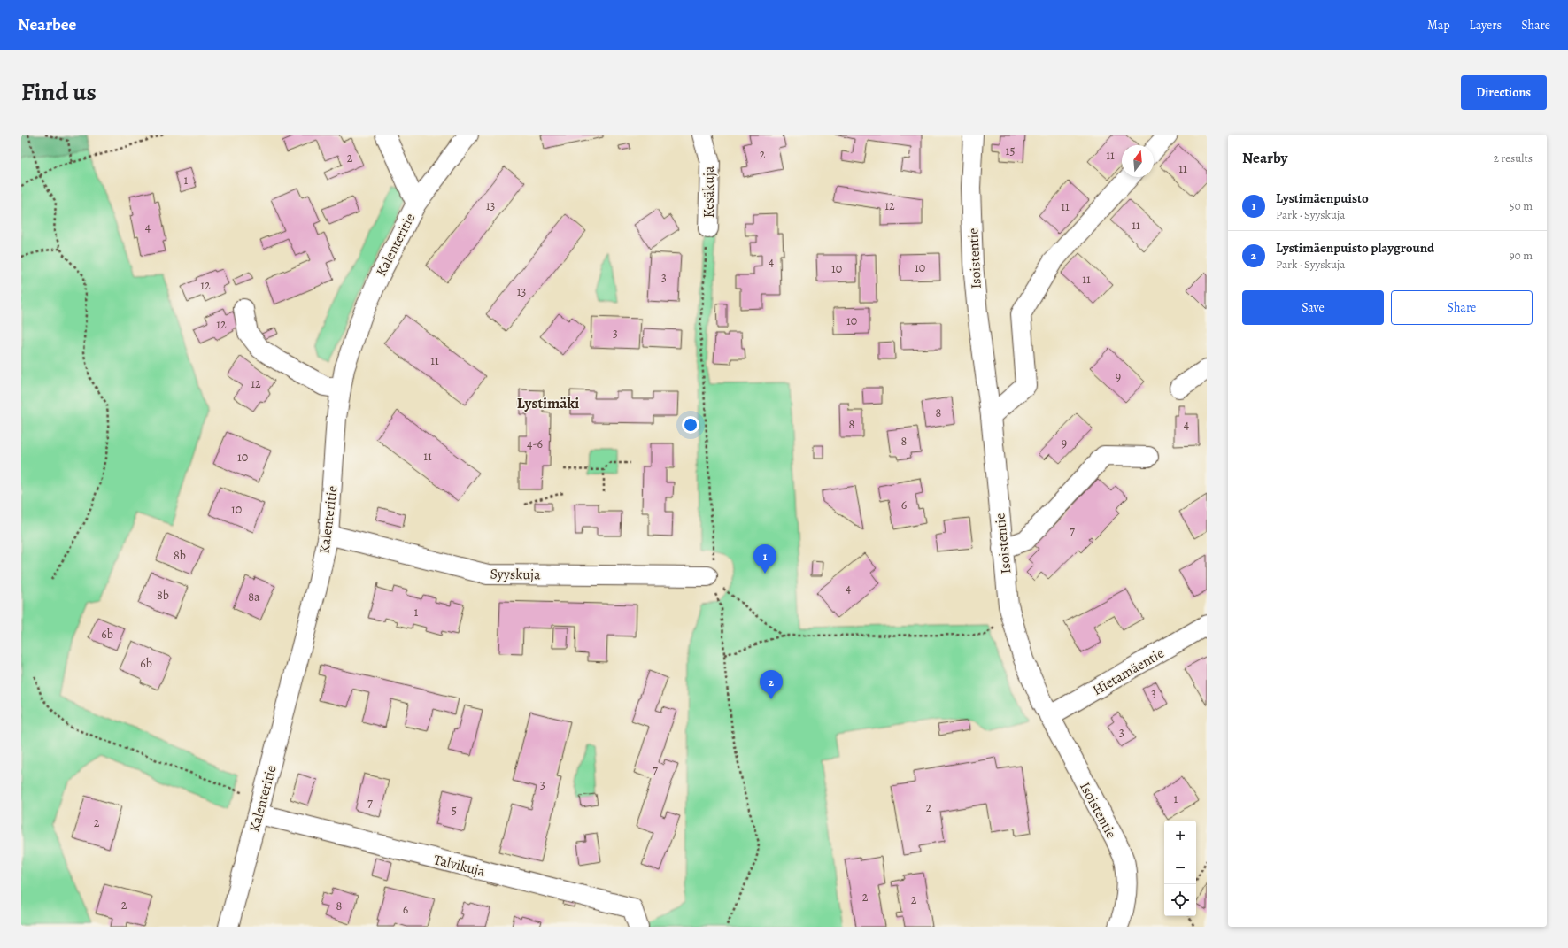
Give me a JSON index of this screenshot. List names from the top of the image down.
{
  "streets": {
    "street": [
      "Kesäkuja",
      "Kalenteritie",
      "Isoistentie",
      "Syyskuja",
      "Hietamäentie",
      "Talvikuja"
    ]
  },
  "crossings": [
    ["Kalenteritie", "Syyskuja"],
    ["Isoistentie", "Hietamäentie"]
  ],
  "districts": ["Lystimäki"],
  "house_numbers": [
    "15",
    "2",
    "11",
    "2",
    "11",
    "1",
    "13",
    "12",
    "11",
    "11",
    "4",
    "4",
    "10",
    "10",
    "3",
    "11",
    "12",
    "13",
    "10",
    "12",
    "3",
    "11",
    "9",
    "12",
    "8",
    "8",
    "4",
    "8",
    "9",
    "4-6",
    "11",
    "10",
    "6",
    "10",
    "7",
    "8b",
    "4",
    "8b",
    "8a",
    "1",
    "6b",
    "6b",
    "3",
    "3",
    "7",
    "3",
    "1",
    "7",
    "2",
    "5",
    "2",
    "2",
    "2",
    "2",
    "8",
    "6"
  ],
  "north": "top",
  "page": {
    "header": "Nearbee",
    "nav": ["Map", "Layers", "Share"],
    "title": "Find us",
    "buttons": [
      "Directions",
      ["Save", "Share"]
    ],
    "heading": ["Nearby", "2 results"],
    "list": [
      {
        "mark": "1",
        "name": "Lystimäenpuisto",
        "note": "Park · Syyskuja",
        "value": "50 m"
      },
      {
        "mark": "2",
        "name": "Lystimäenpuisto playground",
        "note": "Park · Syyskuja",
        "value": "90 m"
      }
    ],
    "pins": ["1", "2"],
    "map_buttons": ["+", "−"]
  }
}
